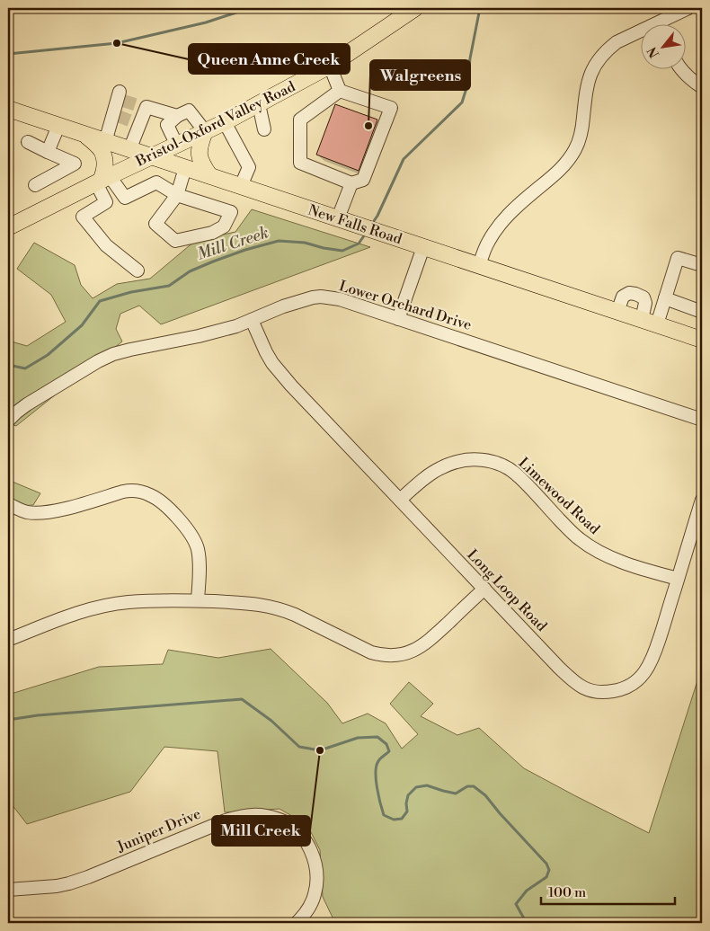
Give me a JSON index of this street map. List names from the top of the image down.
{
  "streets": {
    "main road": ["Bristol-Oxford Valley Road", "New Falls Road"],
    "street": [
      "Lower Orchard Drive",
      "Limewood Road",
      "Long Loop Road",
      "Juniper Drive"
    ]
  },
  "crossings": [
    ["Bristol-Oxford Valley Road", "New Falls Road"],
    ["Lower Orchard Drive", "Long Loop Road"],
    ["Limewood Road", "Long Loop Road"]
  ],
  "water": ["Mill Creek"],
  "places": ["Queen Anne Creek", "Walgreens", "Mill Creek"],
  "scale_bar": "100 m",
  "north": "bottom left"
}
